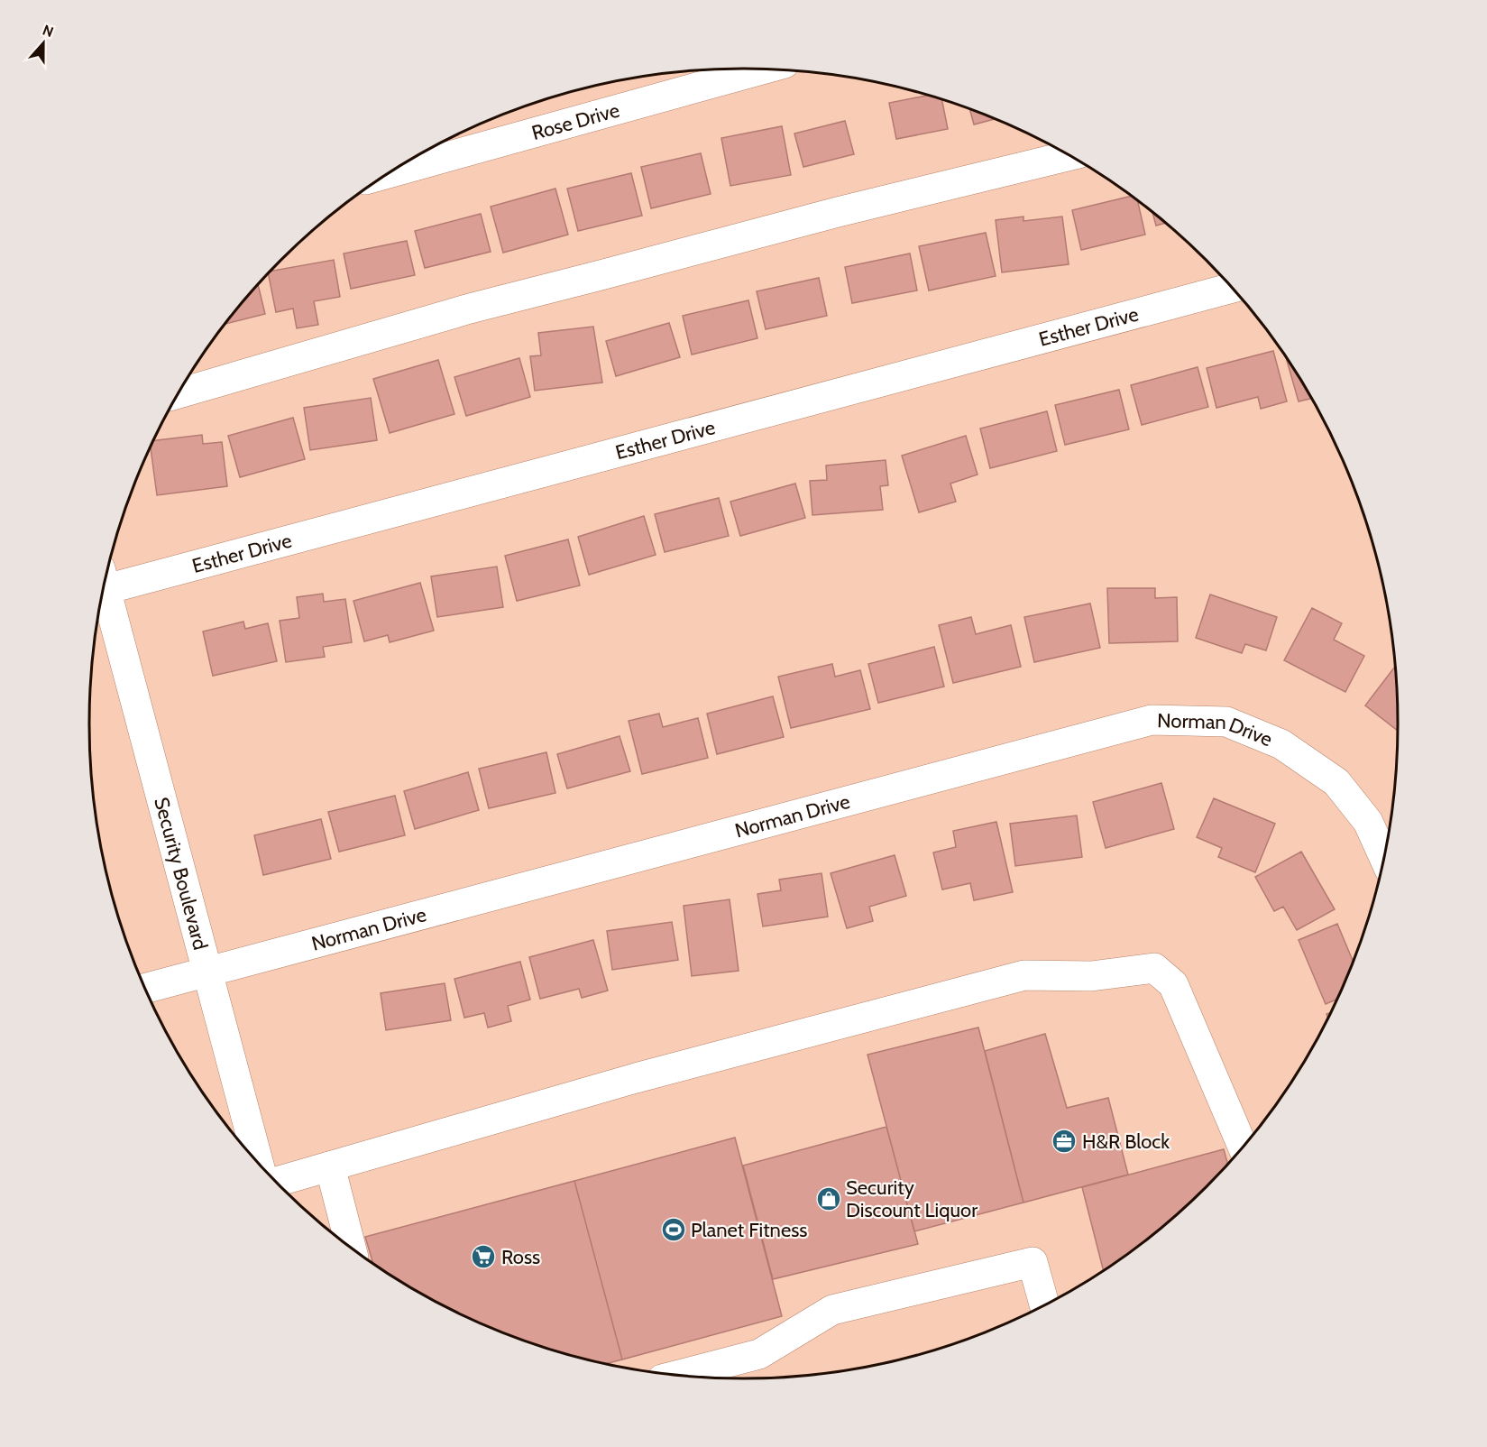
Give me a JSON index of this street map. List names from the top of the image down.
{
  "streets": {
    "street": [
      "Rose Drive",
      "Esther Drive",
      "Norman Drive",
      "Security Boulevard"
    ]
  },
  "crossings": [
    ["Norman Drive", "Security Boulevard"]
  ],
  "places": {
    "office": ["H&R Block"],
    "shop": ["Security Discount Liquor"],
    "sports": ["Planet Fitness"],
    "supermarket": ["Ross"]
  },
  "north": "top"
}
